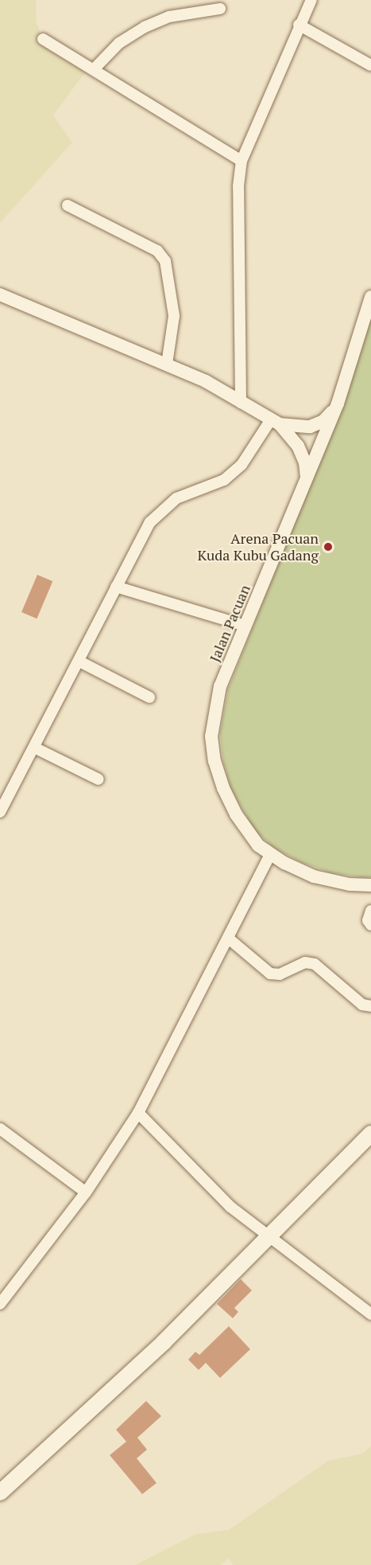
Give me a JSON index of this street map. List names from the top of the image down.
{
  "streets": {
    "street": ["Jalan Pacuan"]
  },
  "places": ["Arena Pacuan Kuda Kubu Gadang"]
}
